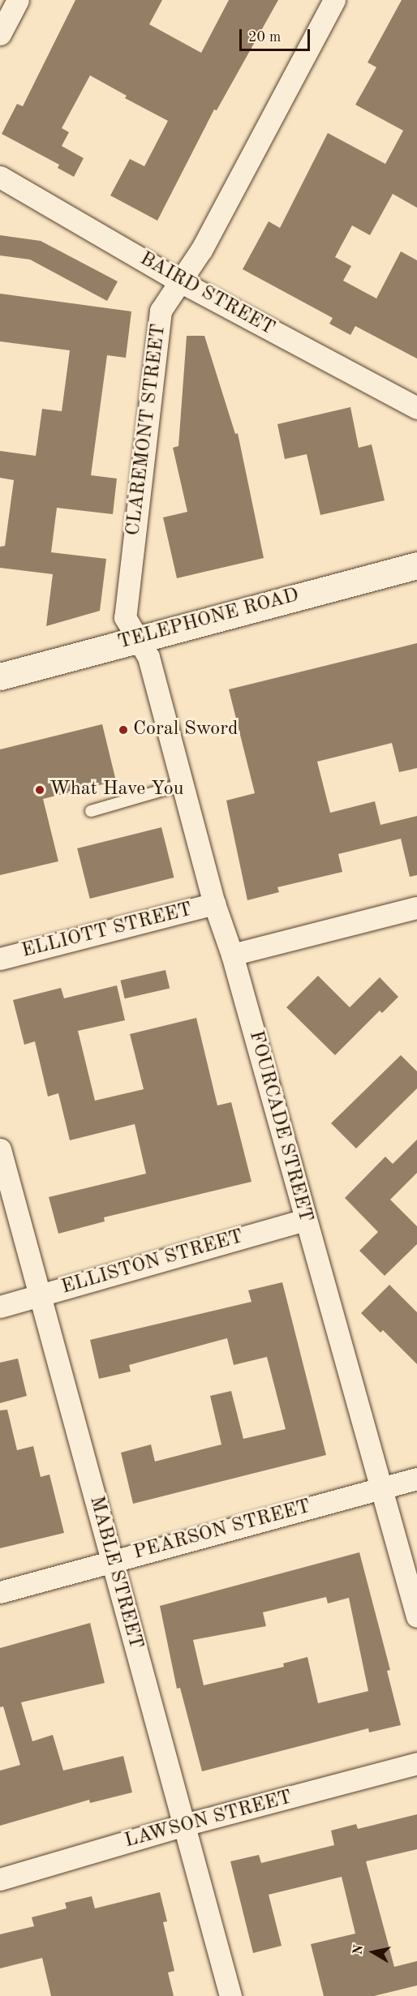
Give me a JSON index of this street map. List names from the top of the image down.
{
  "streets": {
    "main road": ["TELEPHONE ROAD"],
    "street": [
      "BAIRD STREET",
      "CLAREMONT STREET",
      "ELLIOTT STREET",
      "FOURCADE STREET",
      "ELLISTON STREET",
      "PEARSON STREET",
      "MABLE STREET",
      "LAWSON STREET"
    ]
  },
  "crossings": [
    ["BAIRD STREET", "CLAREMONT STREET"],
    ["CLAREMONT STREET", "TELEPHONE ROAD"],
    ["CLAREMONT STREET", "FOURCADE STREET"],
    ["TELEPHONE ROAD", "FOURCADE STREET"],
    ["ELLIOTT STREET", "FOURCADE STREET"],
    ["FOURCADE STREET", "ELLISTON STREET"],
    ["FOURCADE STREET", "PEARSON STREET"],
    ["ELLISTON STREET", "MABLE STREET"],
    ["PEARSON STREET", "MABLE STREET"],
    ["MABLE STREET", "LAWSON STREET"]
  ],
  "places": ["Coral Sword", "What Have You"],
  "scale_bar": "20 m",
  "north": "left"
}
